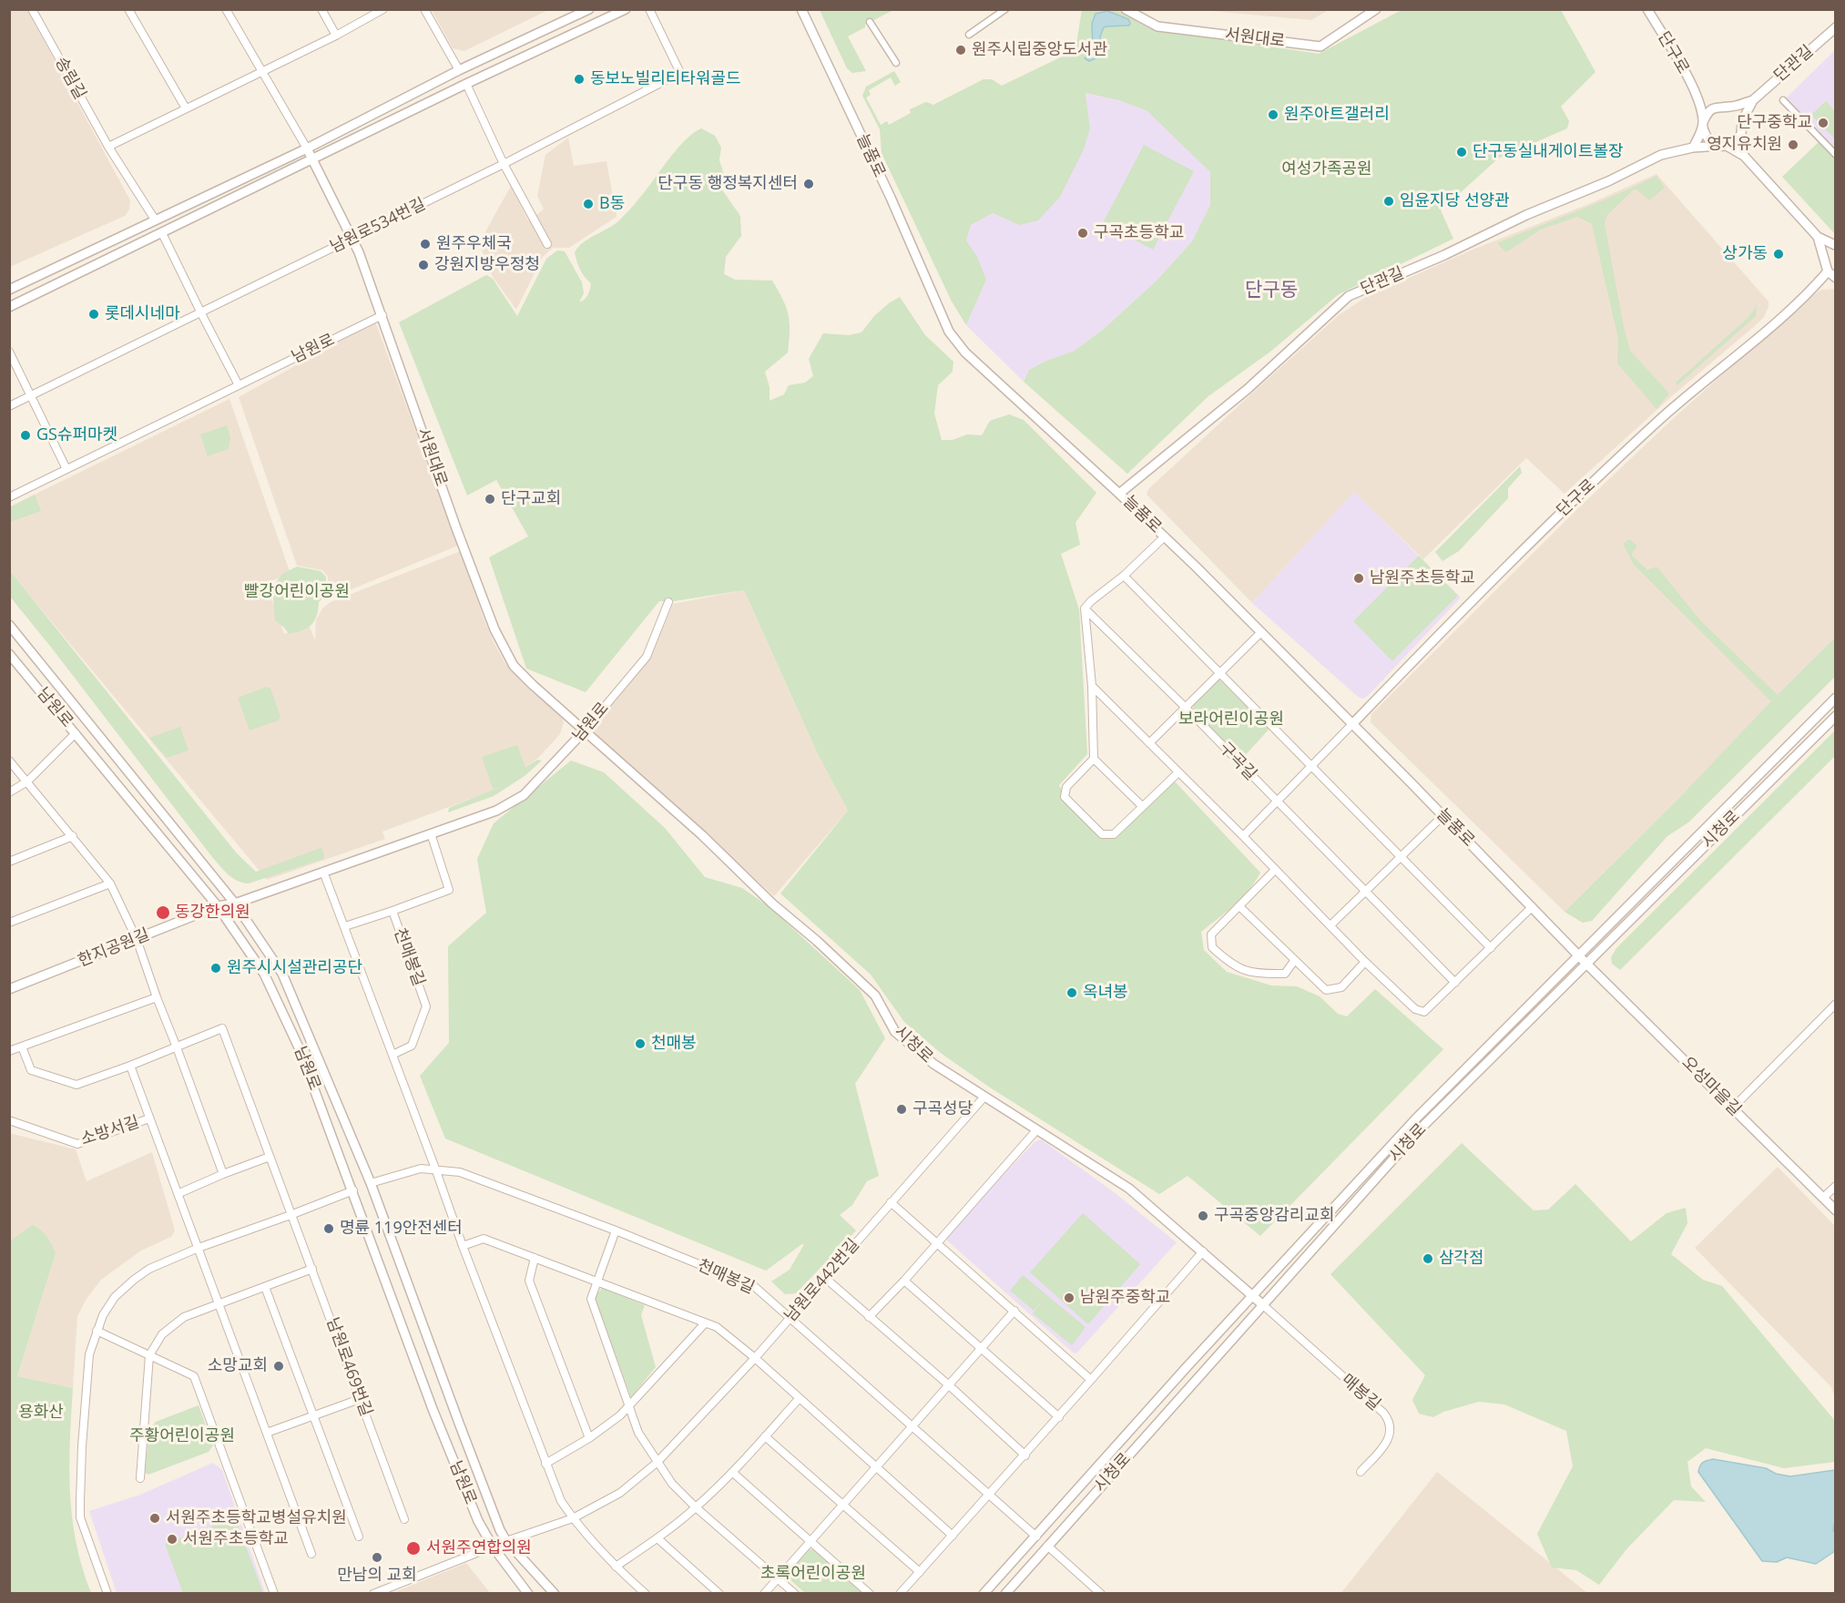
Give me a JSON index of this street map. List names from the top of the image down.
{
  "streets": {
    "street": [
      "서원대로",
      "단구로",
      "단관길",
      "송림길",
      "늘품로",
      "남원로534번길",
      "남원로",
      "구곡길",
      "시청로",
      "한지공원길",
      "천매봉길",
      "오성마을길",
      "소방서길",
      "남원로442번길",
      "남원로469번길",
      "매봉길"
    ]
  },
  "crossings": [
    ["서원대로", "남원로534번길"],
    ["서원대로", "남원로"],
    ["서원대로", "시청로"],
    ["단구로", "늘품로"],
    ["단관길", "늘품로"],
    ["늘품로", "시청로"],
    ["늘품로", "오성마을길"],
    ["남원로", "시청로"],
    ["남원로", "한지공원길"],
    ["남원로", "천매봉길"],
    ["남원로", "남원로442번길"],
    ["시청로", "천매봉길"],
    ["시청로", "오성마을길"],
    ["시청로", "남원로442번길"],
    ["시청로", "매봉길"],
    ["천매봉길", "남원로442번길"]
  ],
  "districts": ["단구동"],
  "parks": [
    "여성가족공원",
    "빨강어린이공원",
    "보라어린이공원",
    "용화산",
    "주황어린이공원",
    "초록어린이공원"
  ],
  "places": [
    "원주시립중앙도서관",
    "동보노빌리티타워골드",
    "원주아트갤러리",
    "단구중학교",
    "영지유치원",
    "단구동실내게이트볼장",
    "단구동 행정복지센터",
    "임윤지당 선양관",
    "B동",
    "구곡초등학교",
    "원주우체국",
    "상가동",
    "강원지방우정청",
    "롯데시네마",
    "GS슈퍼마켓",
    "단구교회",
    "남원주초등학교",
    "동강한의원",
    "원주시시설관리공단",
    "옥녀봉",
    "천매봉",
    "구곡성당",
    "구곡중앙감리교회",
    "명륜 119안전센터",
    "삼각점",
    "남원주중학교",
    "소망교회",
    "서원주초등학교병설유치원",
    "서원주초등학교",
    "서원주연합의원",
    "만남의 교회"
  ]
}
